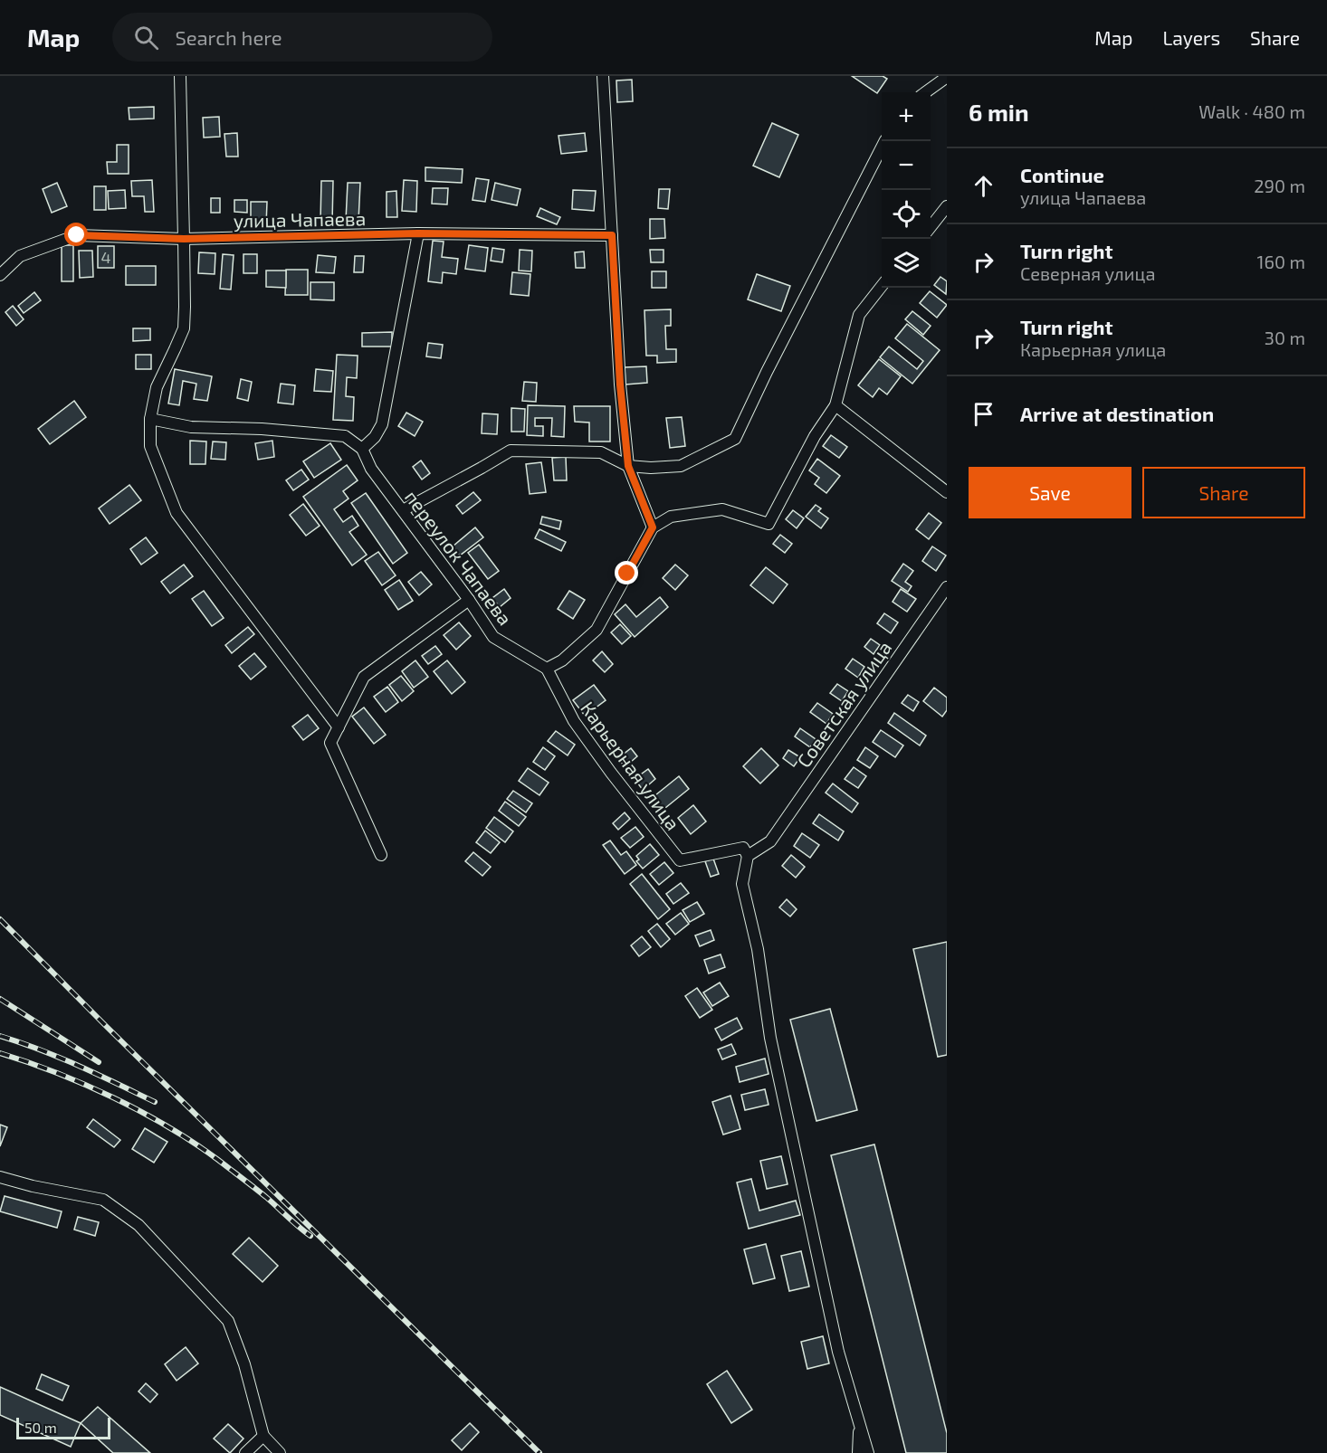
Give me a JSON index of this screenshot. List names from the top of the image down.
{
  "streets": {
    "street": [
      "улица Чапаева",
      "переулок Чапаева",
      "Советская улица",
      "Карьерная улица"
    ]
  },
  "crossings": [
    ["переулок Чапаева", "Карьерная улица"],
    ["Советская улица", "Карьерная улица"]
  ],
  "house_numbers": ["4"],
  "scale_bar": "50 m",
  "page": {
    "header": "Map",
    "search": "Search here",
    "nav": ["Map", "Layers", "Share"],
    "heading": ["6 min", "Walk · 480 m"],
    "map_buttons": ["+", "−"],
    "list": [
      ["Continue", "улица Чапаева", "290 m"],
      ["Turn right", "Северная улица", "160 m"],
      ["Turn right", "Карьерная улица", "30 m"],
      "Arrive at destination"
    ],
    "buttons": ["Save", "Share"],
    "scale": "50 m"
  }
}
